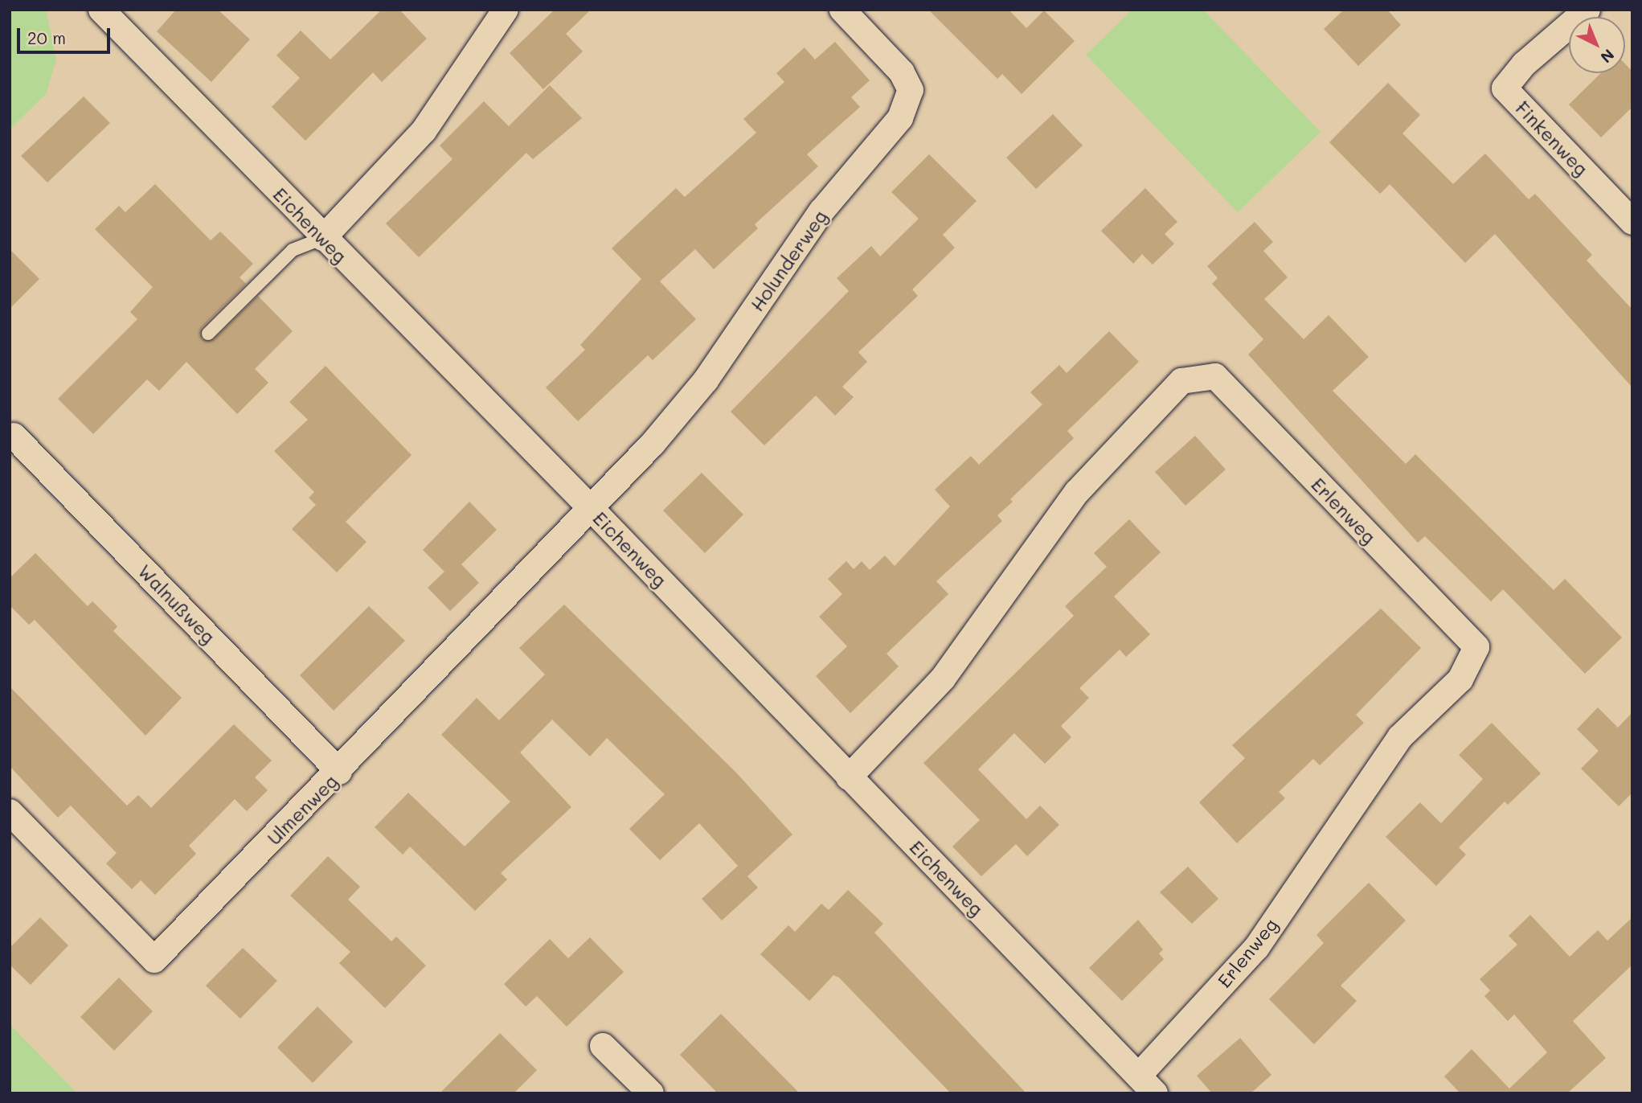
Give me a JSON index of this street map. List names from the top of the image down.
{
  "streets": {
    "street": [
      "Finkenweg",
      "Eichenweg",
      "Holunderweg",
      "Erlenweg",
      "Walnußweg",
      "Ulmenweg"
    ]
  },
  "crossings": [
    ["Eichenweg", "Holunderweg"],
    ["Eichenweg", "Erlenweg"],
    ["Eichenweg", "Ulmenweg"],
    ["Holunderweg", "Ulmenweg"],
    ["Walnußweg", "Ulmenweg"]
  ],
  "scale_bar": "20 m",
  "north": "bottom right"
}
